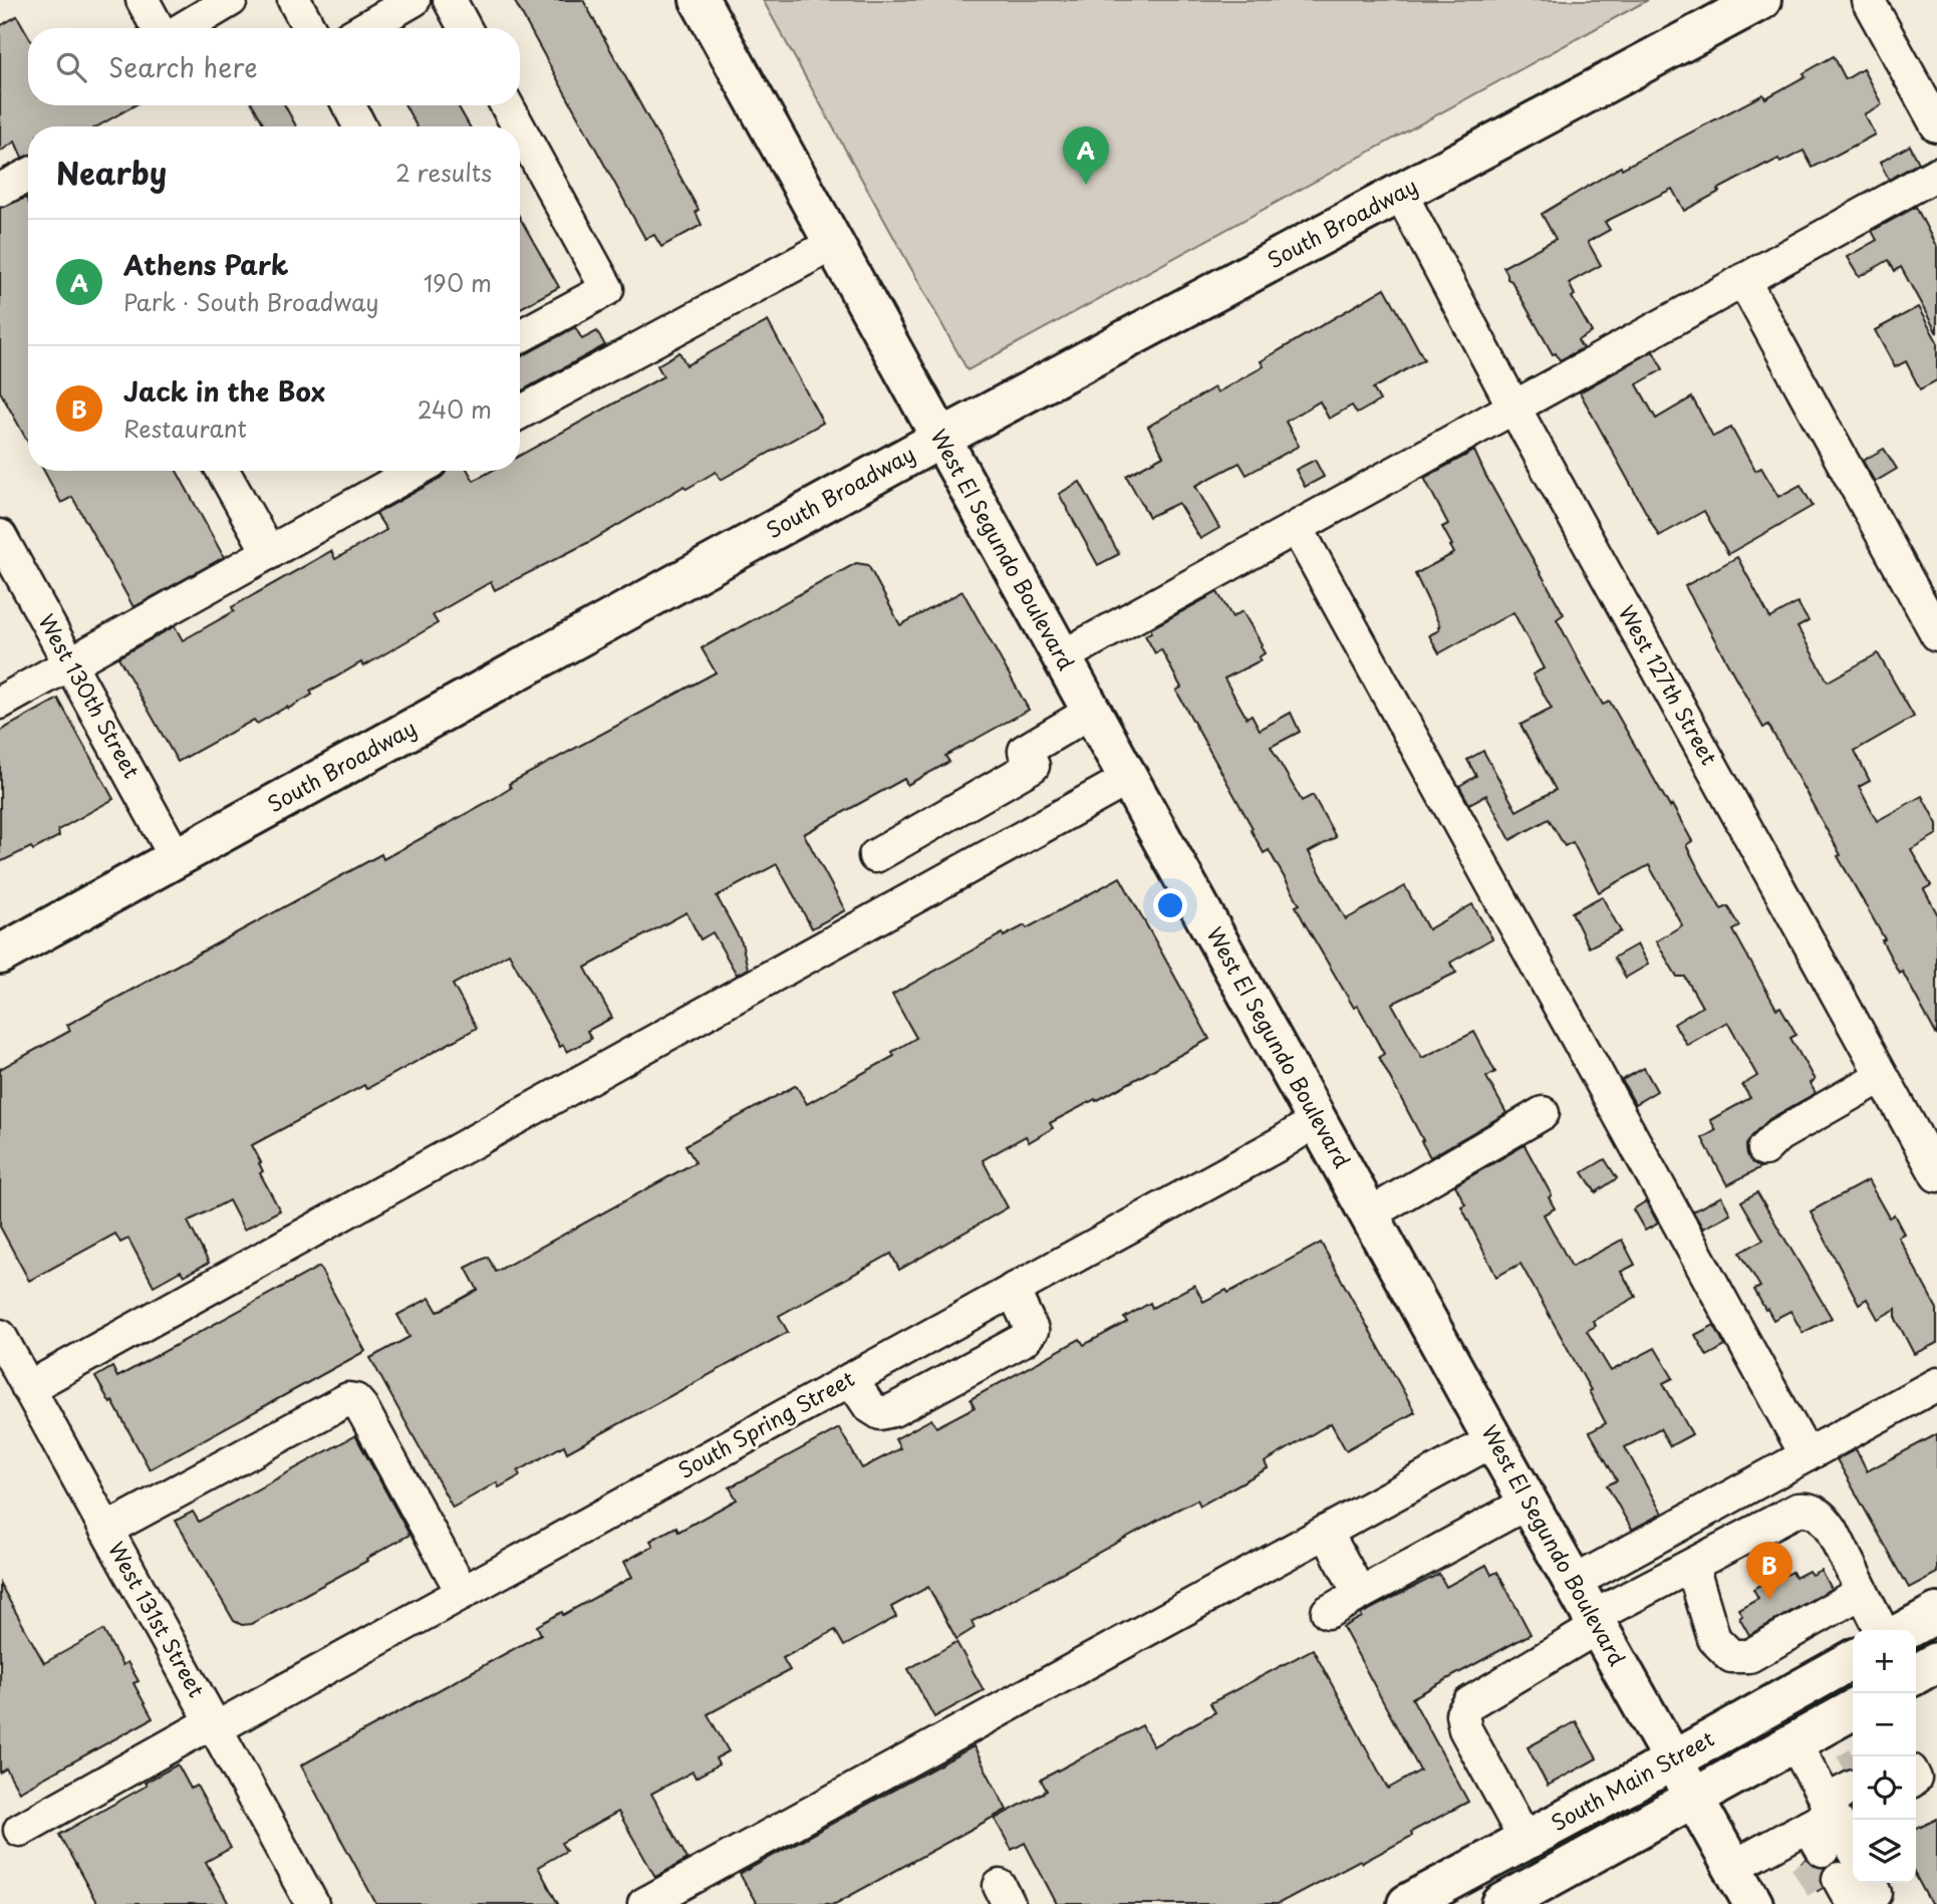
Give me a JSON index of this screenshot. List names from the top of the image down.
{
  "streets": {
    "main road": ["South Broadway", "West El Segundo Boulevard", "South Main Street"],
    "street": [
      "West 127th Street",
      "West 130th Street",
      "South Spring Street",
      "West 131st Street"
    ]
  },
  "crossings": [
    ["South Broadway", "West El Segundo Boulevard"],
    ["South Broadway", "West 127th Street"],
    ["South Broadway", "West 130th Street"],
    ["West El Segundo Boulevard", "South Spring Street"],
    ["West El Segundo Boulevard", "South Main Street"],
    ["South Spring Street", "West 131st Street"]
  ],
  "page": {
    "search": "Search here",
    "pins": ["A", "B"],
    "heading": ["Nearby", "2 results"],
    "list": [
      {
        "mark": "A",
        "name": "Athens Park",
        "note": "Park · South Broadway",
        "value": "190 m"
      },
      {
        "mark": "B",
        "name": "Jack in the Box",
        "note": "Restaurant",
        "value": "240 m"
      }
    ],
    "map_buttons": ["+", "−"]
  }
}
